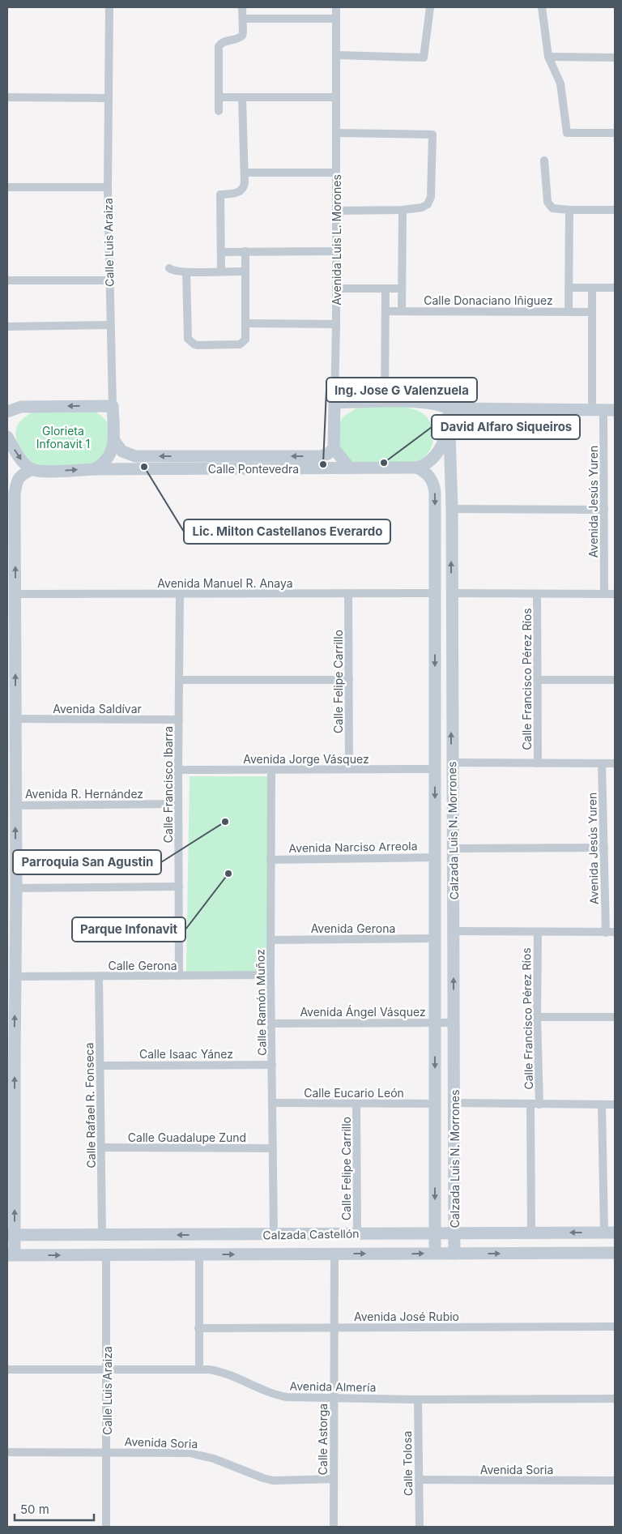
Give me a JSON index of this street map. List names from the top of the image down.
{
  "streets": {
    "street": [
      "Avenida Luis L. Morones",
      "Calle Luis Araiza",
      "Calle Donaciano Iñiguez",
      "Calle Pontevedra",
      "Avenida Jesús Yuren",
      "Avenida Manuel R. Anaya",
      "Calle Francisco Pérez Ríos",
      "Calle Felipe Carrillo",
      "Avenida Saldívar",
      "Avenida Jorge Vásquez",
      "Calle Francisco Ibarra",
      "Avenida R. Hernández",
      "Calzada Luis N. Morrones",
      "Avenida Narciso Arreola",
      "Avenida Gerona",
      "Calle Gerona",
      "Calle Ramón Muñoz",
      "Avenida Ángel Vásquez",
      "Calle Isaac Yánez",
      "Calle Eucario León",
      "Calle Rafael R. Fonseca",
      "Calle Guadalupe Zund",
      "Calzada Castellón",
      "Avenida José Rubio",
      "Avenida Almería",
      "Calle Astorga",
      "Avenida Soria",
      "Calle Tolosa"
    ]
  },
  "crossings": [
    ["Avenida Luis L. Morones", "Calle Pontevedra"],
    ["Calle Luis Araiza", "Calle Pontevedra"],
    ["Calle Luis Araiza", "Calzada Castellón"],
    ["Calle Luis Araiza", "Avenida Almería"],
    ["Calle Luis Araiza", "Avenida Soria"],
    ["Calle Donaciano Iñiguez", "Avenida Jesús Yuren"],
    ["Calle Pontevedra", "Calzada Luis N. Morrones"],
    ["Avenida Manuel R. Anaya", "Calle Felipe Carrillo"],
    ["Avenida Manuel R. Anaya", "Calle Francisco Ibarra"],
    ["Avenida Manuel R. Anaya", "Calzada Luis N. Morrones"],
    ["Calle Francisco Pérez Ríos", "Calzada Castellón"],
    ["Calle Felipe Carrillo", "Avenida Jorge Vásquez"],
    ["Calle Felipe Carrillo", "Calle Eucario León"],
    ["Calle Felipe Carrillo", "Calzada Castellón"],
    ["Avenida Saldívar", "Calle Francisco Ibarra"],
    ["Avenida Jorge Vásquez", "Calle Francisco Ibarra"],
    ["Avenida Jorge Vásquez", "Calzada Luis N. Morrones"],
    ["Avenida Jorge Vásquez", "Calle Ramón Muñoz"],
    ["Calle Francisco Ibarra", "Avenida R. Hernández"],
    ["Calle Francisco Ibarra", "Calle Gerona"],
    ["Calzada Luis N. Morrones", "Avenida Narciso Arreola"],
    ["Calzada Luis N. Morrones", "Avenida Gerona"],
    ["Calzada Luis N. Morrones", "Avenida Ángel Vásquez"],
    ["Calzada Luis N. Morrones", "Calle Eucario León"],
    ["Calzada Luis N. Morrones", "Calzada Castellón"],
    ["Avenida Narciso Arreola", "Calle Ramón Muñoz"],
    ["Avenida Gerona", "Calle Ramón Muñoz"],
    ["Calle Gerona", "Calle Ramón Muñoz"],
    ["Calle Gerona", "Calle Rafael R. Fonseca"],
    ["Calle Ramón Muñoz", "Avenida Ángel Vásquez"],
    ["Calle Ramón Muñoz", "Calle Isaac Yánez"],
    ["Calle Ramón Muñoz", "Calle Eucario León"],
    ["Calle Ramón Muñoz", "Calle Guadalupe Zund"],
    ["Calle Ramón Muñoz", "Calzada Castellón"],
    ["Calle Isaac Yánez", "Calle Rafael R. Fonseca"],
    ["Calle Rafael R. Fonseca", "Calle Guadalupe Zund"],
    ["Calle Rafael R. Fonseca", "Calzada Castellón"],
    ["Calzada Castellón", "Calle Astorga"],
    ["Avenida José Rubio", "Calle Astorga"],
    ["Avenida Almería", "Calle Astorga"],
    ["Avenida Almería", "Calle Tolosa"],
    ["Calle Astorga", "Avenida Soria"],
    ["Avenida Soria", "Calle Tolosa"]
  ],
  "parks": ["Glorieta Infonavit 1"],
  "places": [
    "David Alfaro Siqueiros",
    "Ing. Jose G Valenzuela",
    "Lic. Milton Castellanos Everardo",
    "Parroquia San Agustin",
    "Parque Infonavit"
  ],
  "scale_bar": "50 m"
}
